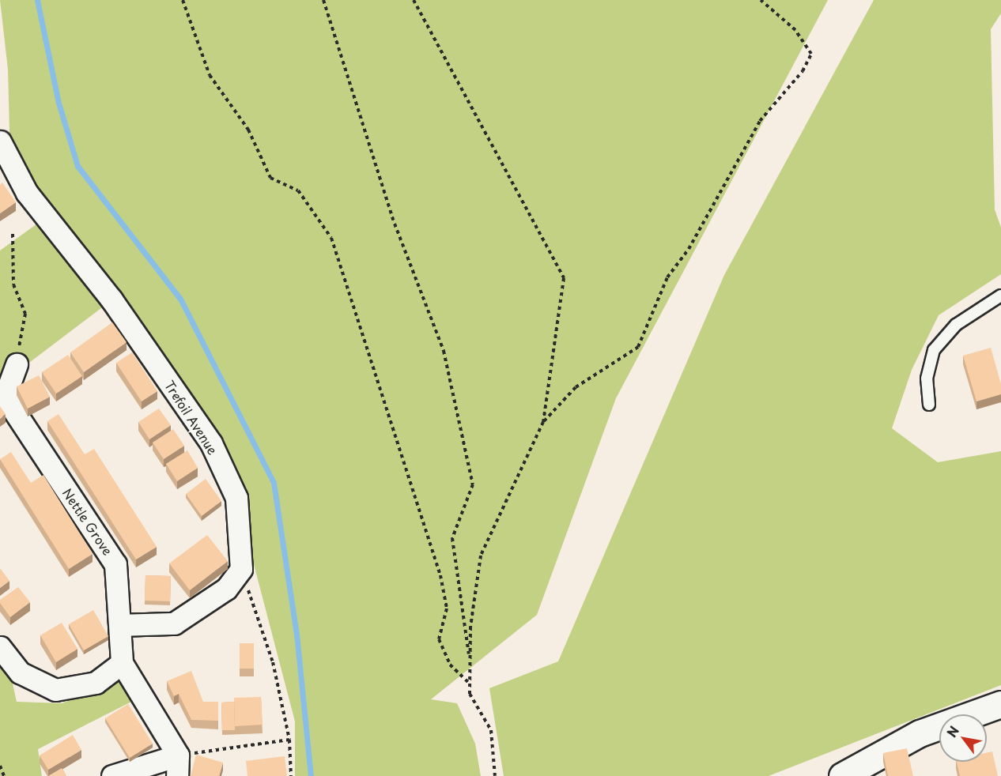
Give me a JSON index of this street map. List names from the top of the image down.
{
  "streets": {
    "street": ["Trefoil Avenue", "Nettle Grove"]
  },
  "north": "top left"
}
